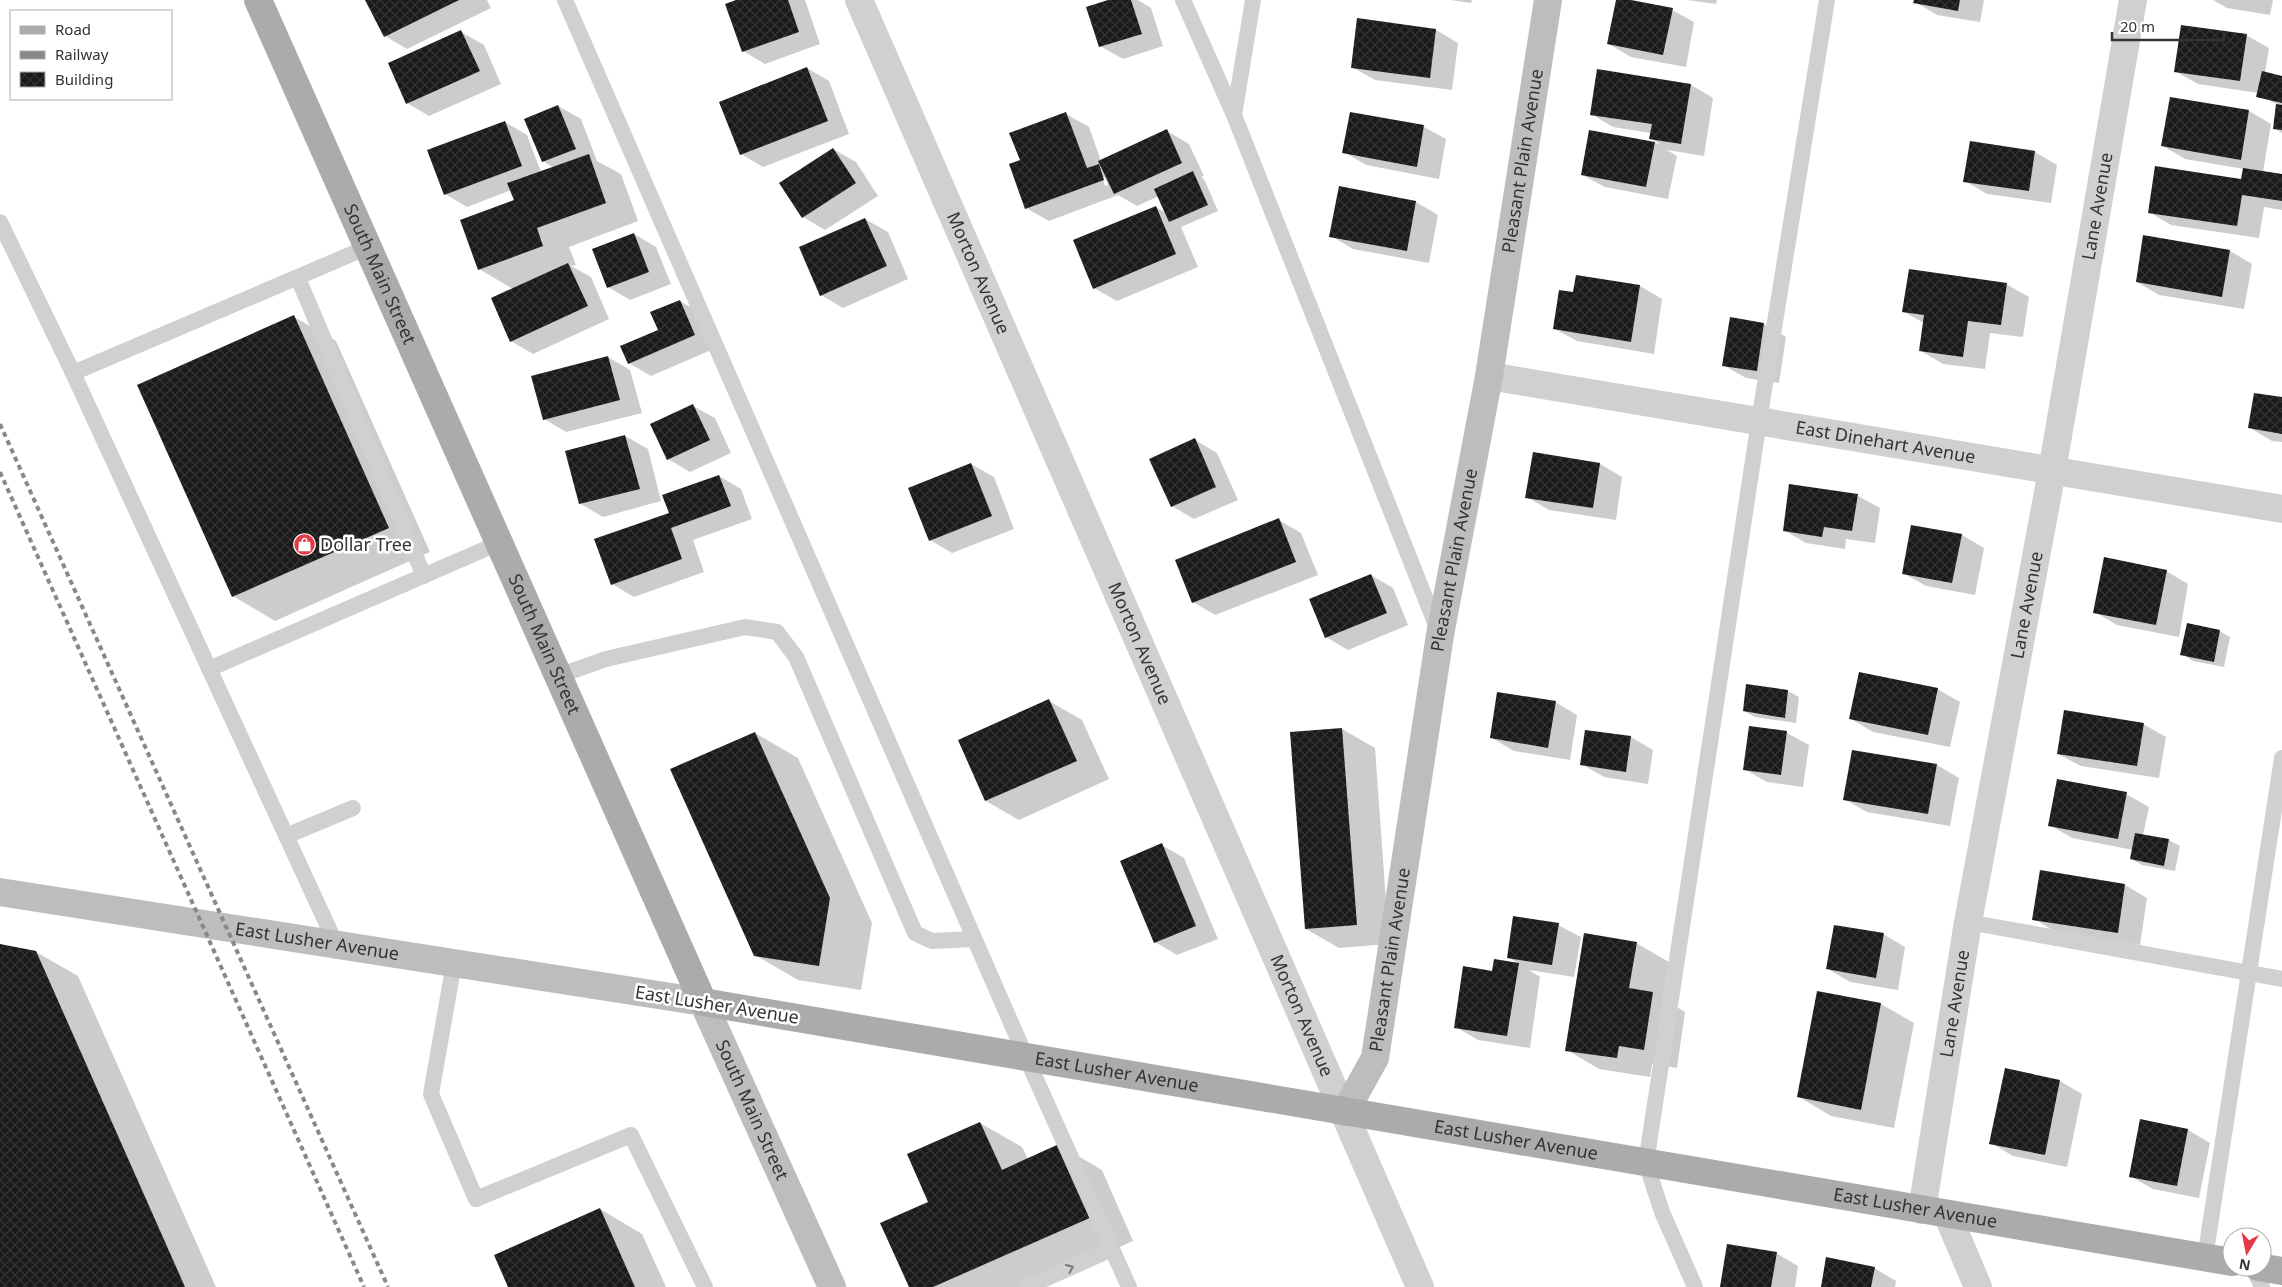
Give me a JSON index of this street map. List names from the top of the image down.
{
  "streets": {
    "main road": ["South Main Street", "East Lusher Avenue"],
    "street": [
      "Pleasant Plain Avenue",
      "Lane Avenue",
      "Morton Avenue",
      "East Dinehart Avenue"
    ]
  },
  "crossings": [
    ["Pleasant Plain Avenue", "Morton Avenue"],
    ["Pleasant Plain Avenue", "East Dinehart Avenue"],
    ["Pleasant Plain Avenue", "East Lusher Avenue"],
    ["Lane Avenue", "East Dinehart Avenue"],
    ["Lane Avenue", "East Lusher Avenue"],
    ["Morton Avenue", "East Lusher Avenue"],
    ["South Main Street", "East Lusher Avenue"]
  ],
  "places": {
    "shop": ["Dollar Tree"]
  },
  "legend": ["Road", "Railway", "Building"],
  "scale_bar": "20 m",
  "north": "bottom"
}
